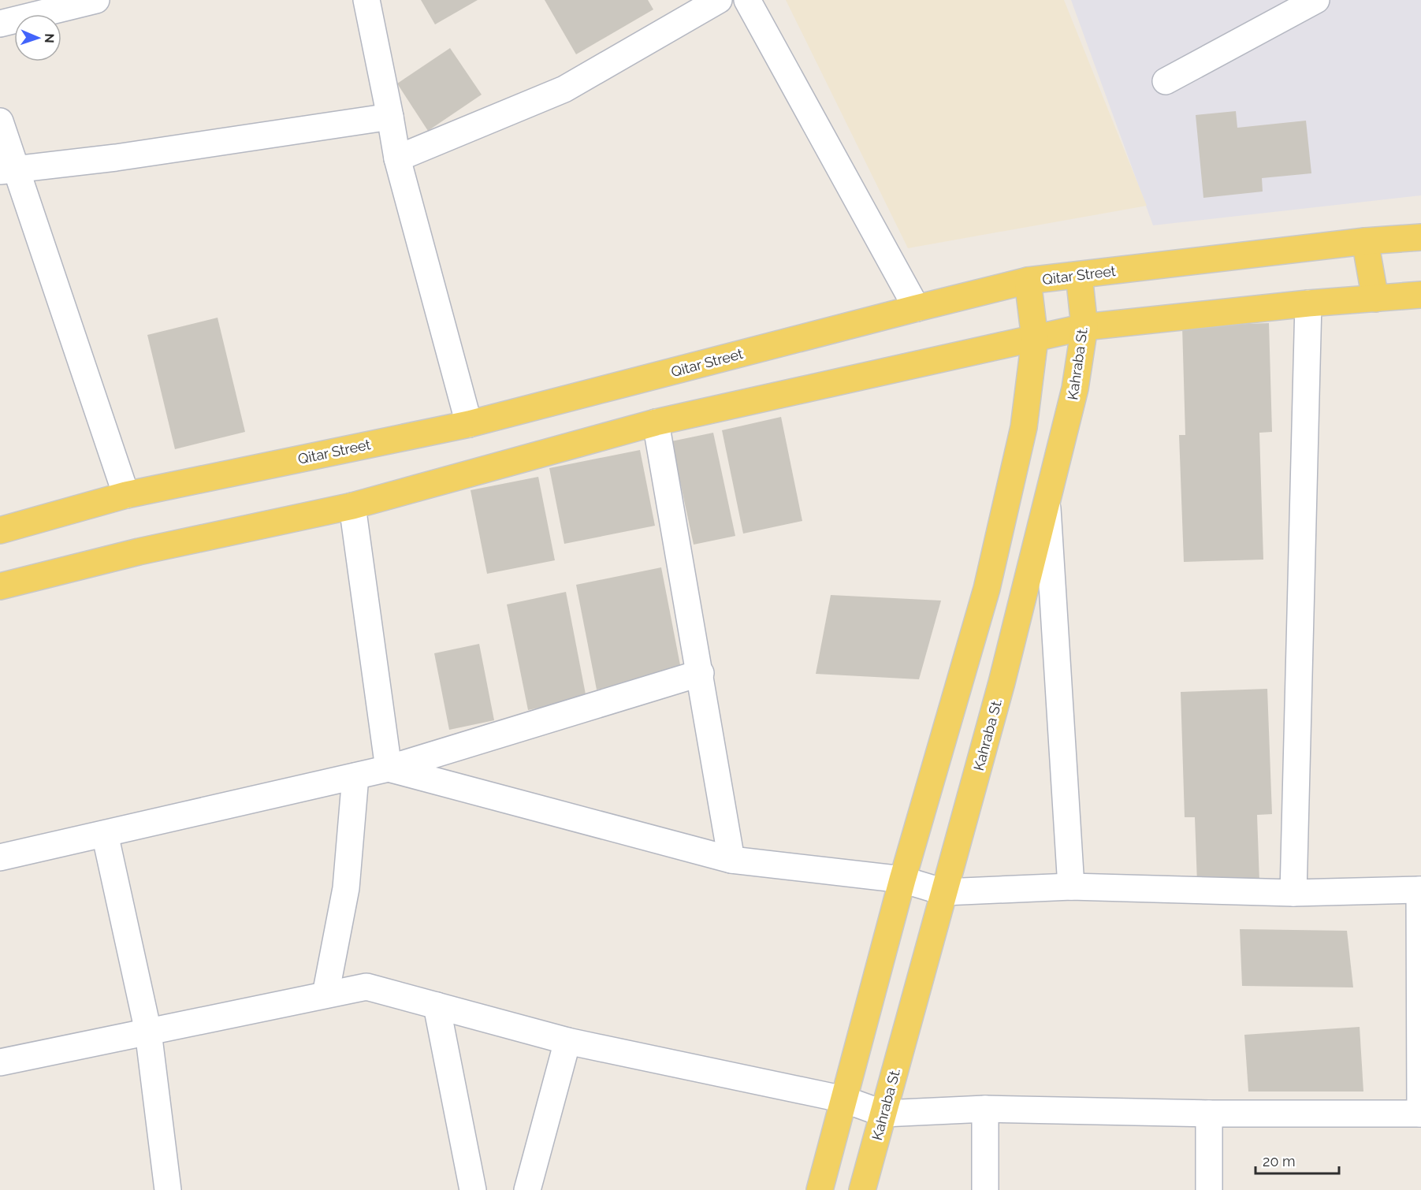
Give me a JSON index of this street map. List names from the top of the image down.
{
  "streets": {
    "main road": ["Qitar Street", "Kahraba St."]
  },
  "crossings": [
    ["Qitar Street", "Kahraba St."]
  ],
  "scale_bar": "20 m",
  "north": "right"
}
